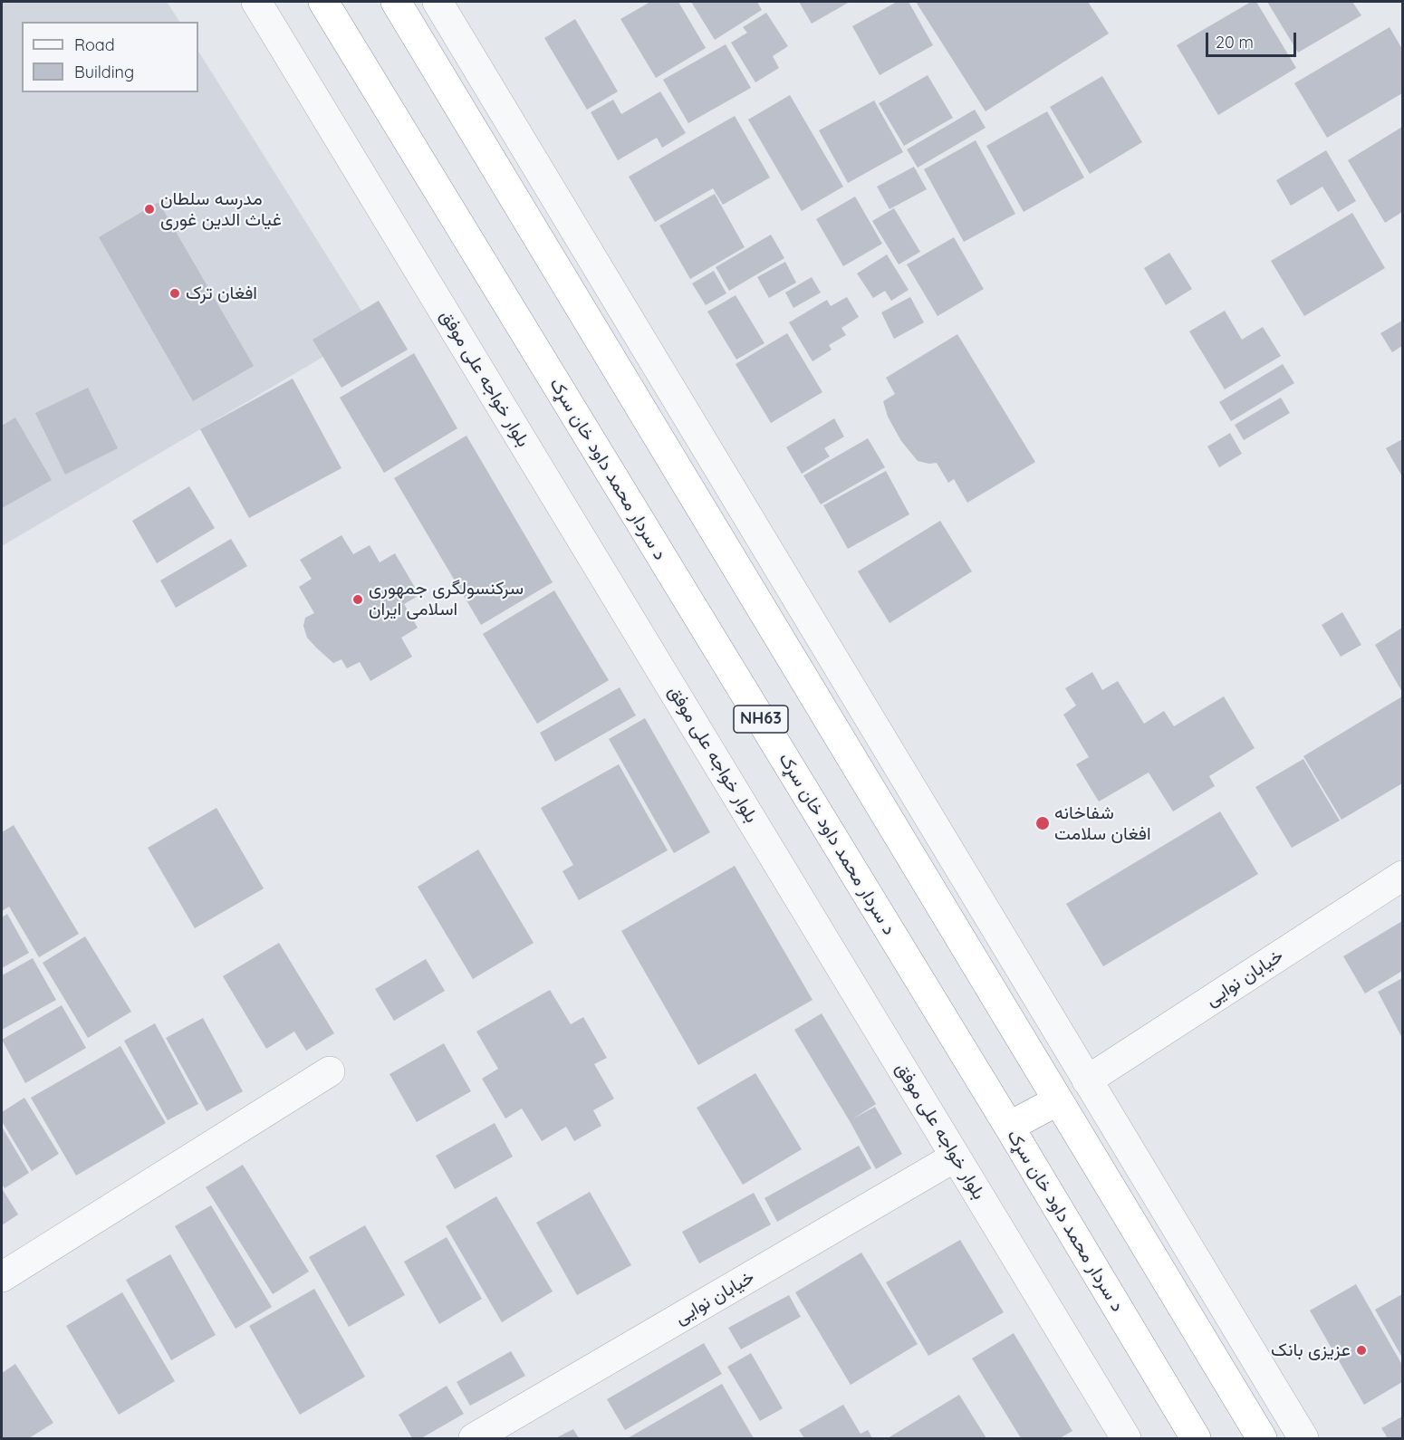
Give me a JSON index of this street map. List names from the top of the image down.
{
  "streets": {
    "highway": ["د سردار محمد داود خان سړک", "NH63"],
    "street": ["بلوار خواجه علی موفق", "خیابان نوایی"]
  },
  "crossings": [
    ["بلوار خواجه علی موفق", "خیابان نوایی"]
  ],
  "places": [
    "مدرسه سلطان غیاث الدین غوری",
    "افغان ترک",
    "سرکنسولگری جمهوری اسلامی ایران",
    "شفاخانه افغان سلامت",
    "عزیزی بانک"
  ],
  "legend": ["Road", "Building"],
  "scale_bar": "20 m"
}
